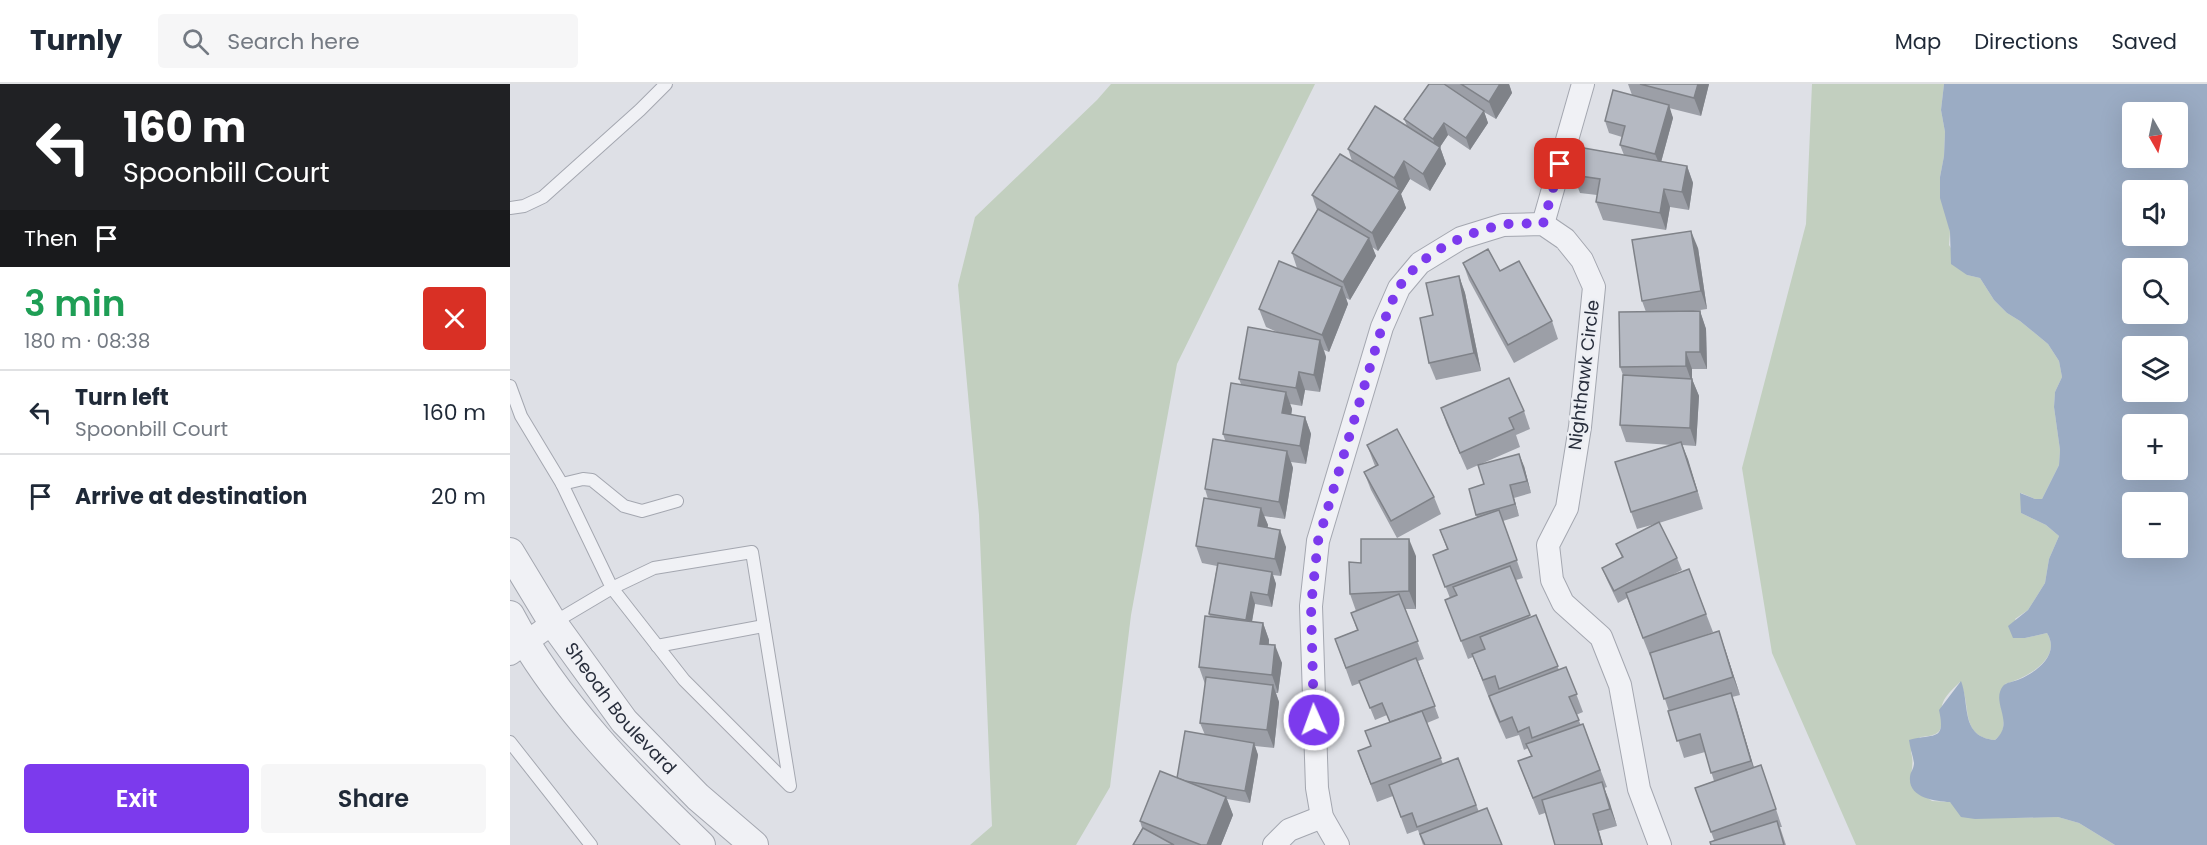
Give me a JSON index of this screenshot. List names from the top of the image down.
{
  "streets": {
    "street": ["Nighthawk Circle", "Sheoah Boulevard"]
  },
  "north": "bottom",
  "page": {
    "header": "Turnly",
    "search": "Search here",
    "nav": ["Map", "Directions", "Saved"],
    "turn": ["160 m", "Spoonbill Court"],
    "map_buttons": ["+", "−"],
    "then": "Then",
    "heading": ["3 min", "180 m · 08:38"],
    "list": [
      {
        "name": "Turn left",
        "note": "Spoonbill Court",
        "value": "160 m"
      },
      {
        "name": "Arrive at destination",
        "value": "20 m"
      }
    ],
    "buttons": ["Exit", "Share"]
  }
}
